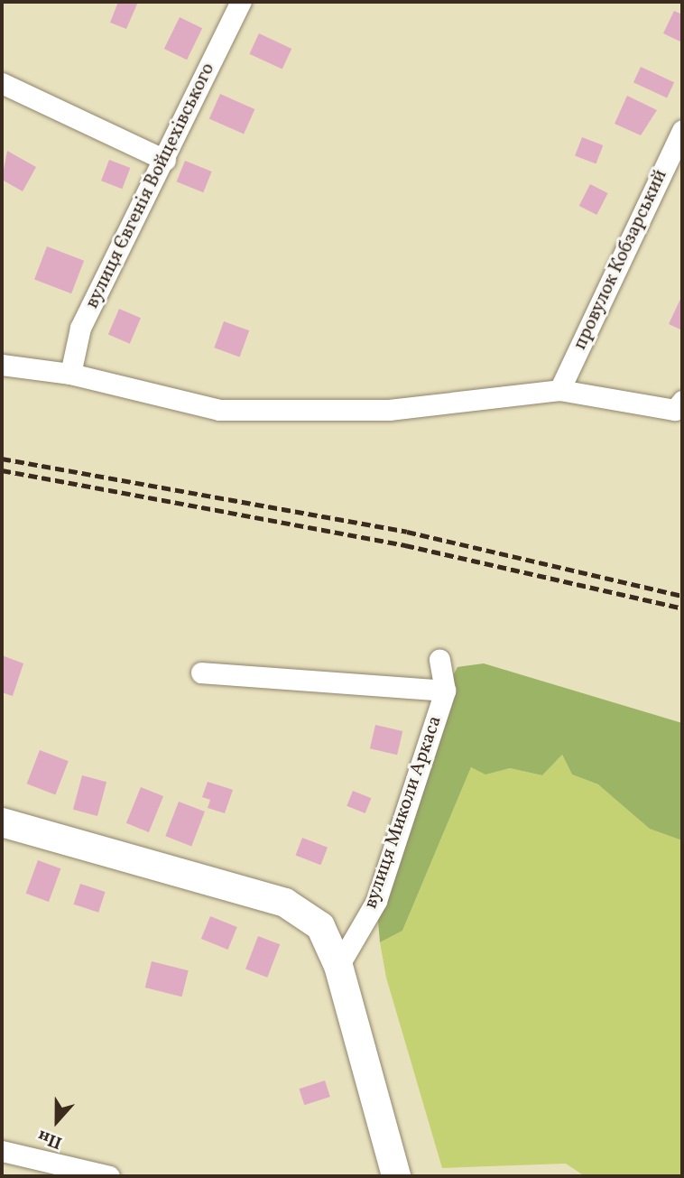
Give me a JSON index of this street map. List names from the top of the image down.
{
  "streets": {
    "street": ["вулиця Євгенія Войцехівського", "провулок Кобзарський", "вулиця Миколи Аркаса"]
  },
  "north": "bottom"
}
